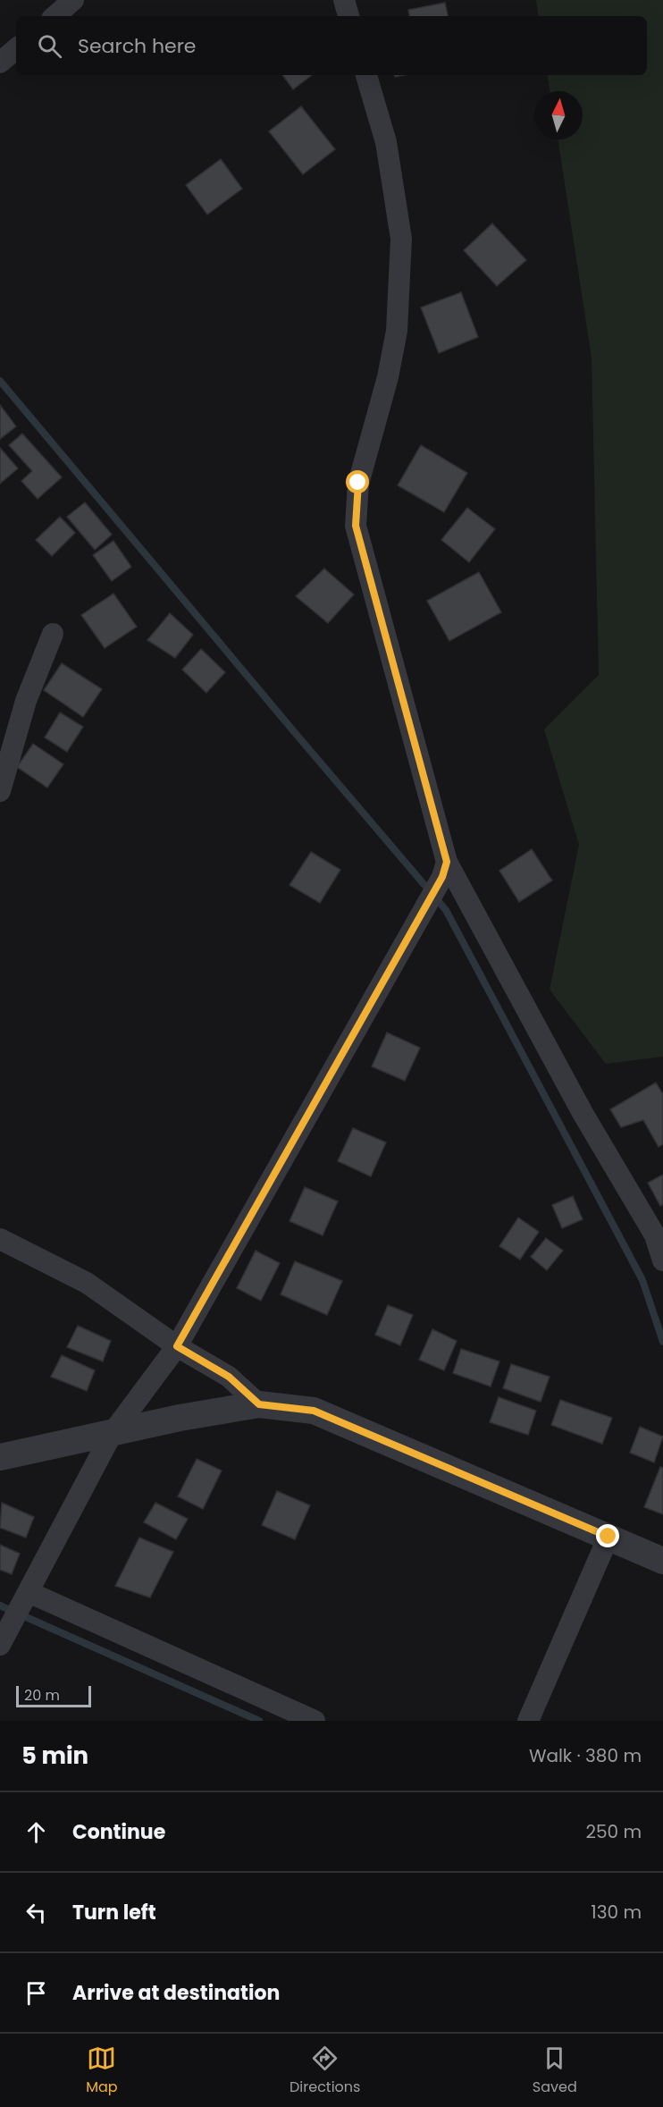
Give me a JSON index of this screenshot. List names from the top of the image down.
{
  "scale_bar": "20 m",
  "north": "top",
  "page": {
    "search": "Search here",
    "scale": "20 m",
    "heading": ["5 min", "Walk · 380 m"],
    "list": [
      ["Continue", "250 m"],
      ["Turn left", "130 m"],
      "Arrive at destination"
    ],
    "nav": ["Map", "Directions", "Saved"]
  }
}
